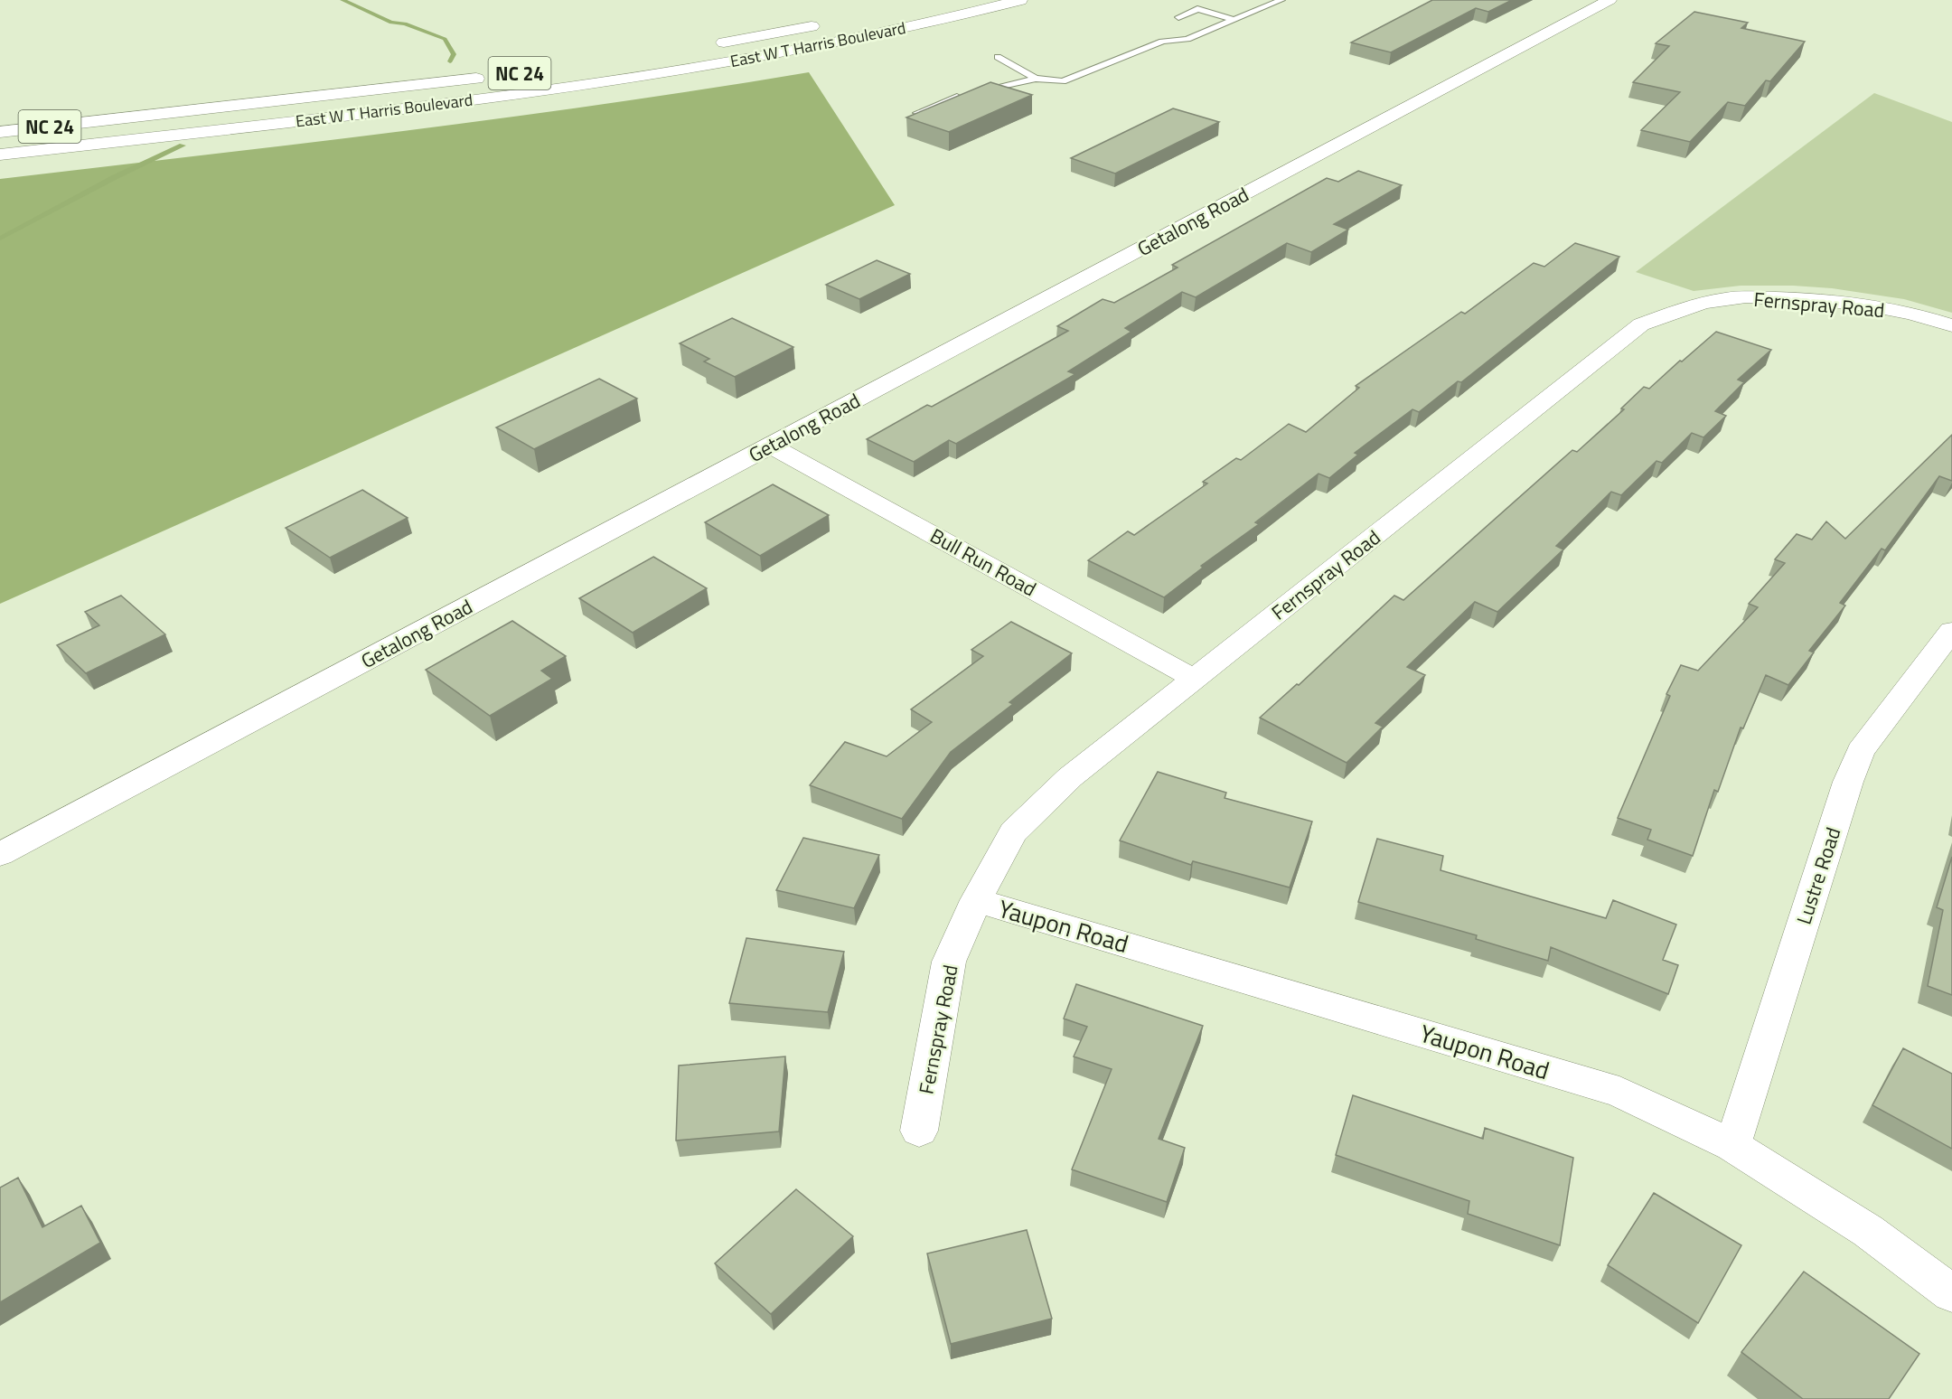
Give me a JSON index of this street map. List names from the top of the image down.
{
  "streets": {
    "main road": ["East W T Harris Boulevard", "NC 24"],
    "street": [
      "Getalong Road",
      "Fernspray Road",
      "Bull Run Road",
      "Lustre Road",
      "Yaupon Road"
    ]
  },
  "crossings": [
    ["Getalong Road", "Bull Run Road"],
    ["Fernspray Road", "Bull Run Road"],
    ["Fernspray Road", "Yaupon Road"],
    ["Lustre Road", "Yaupon Road"]
  ]
}
